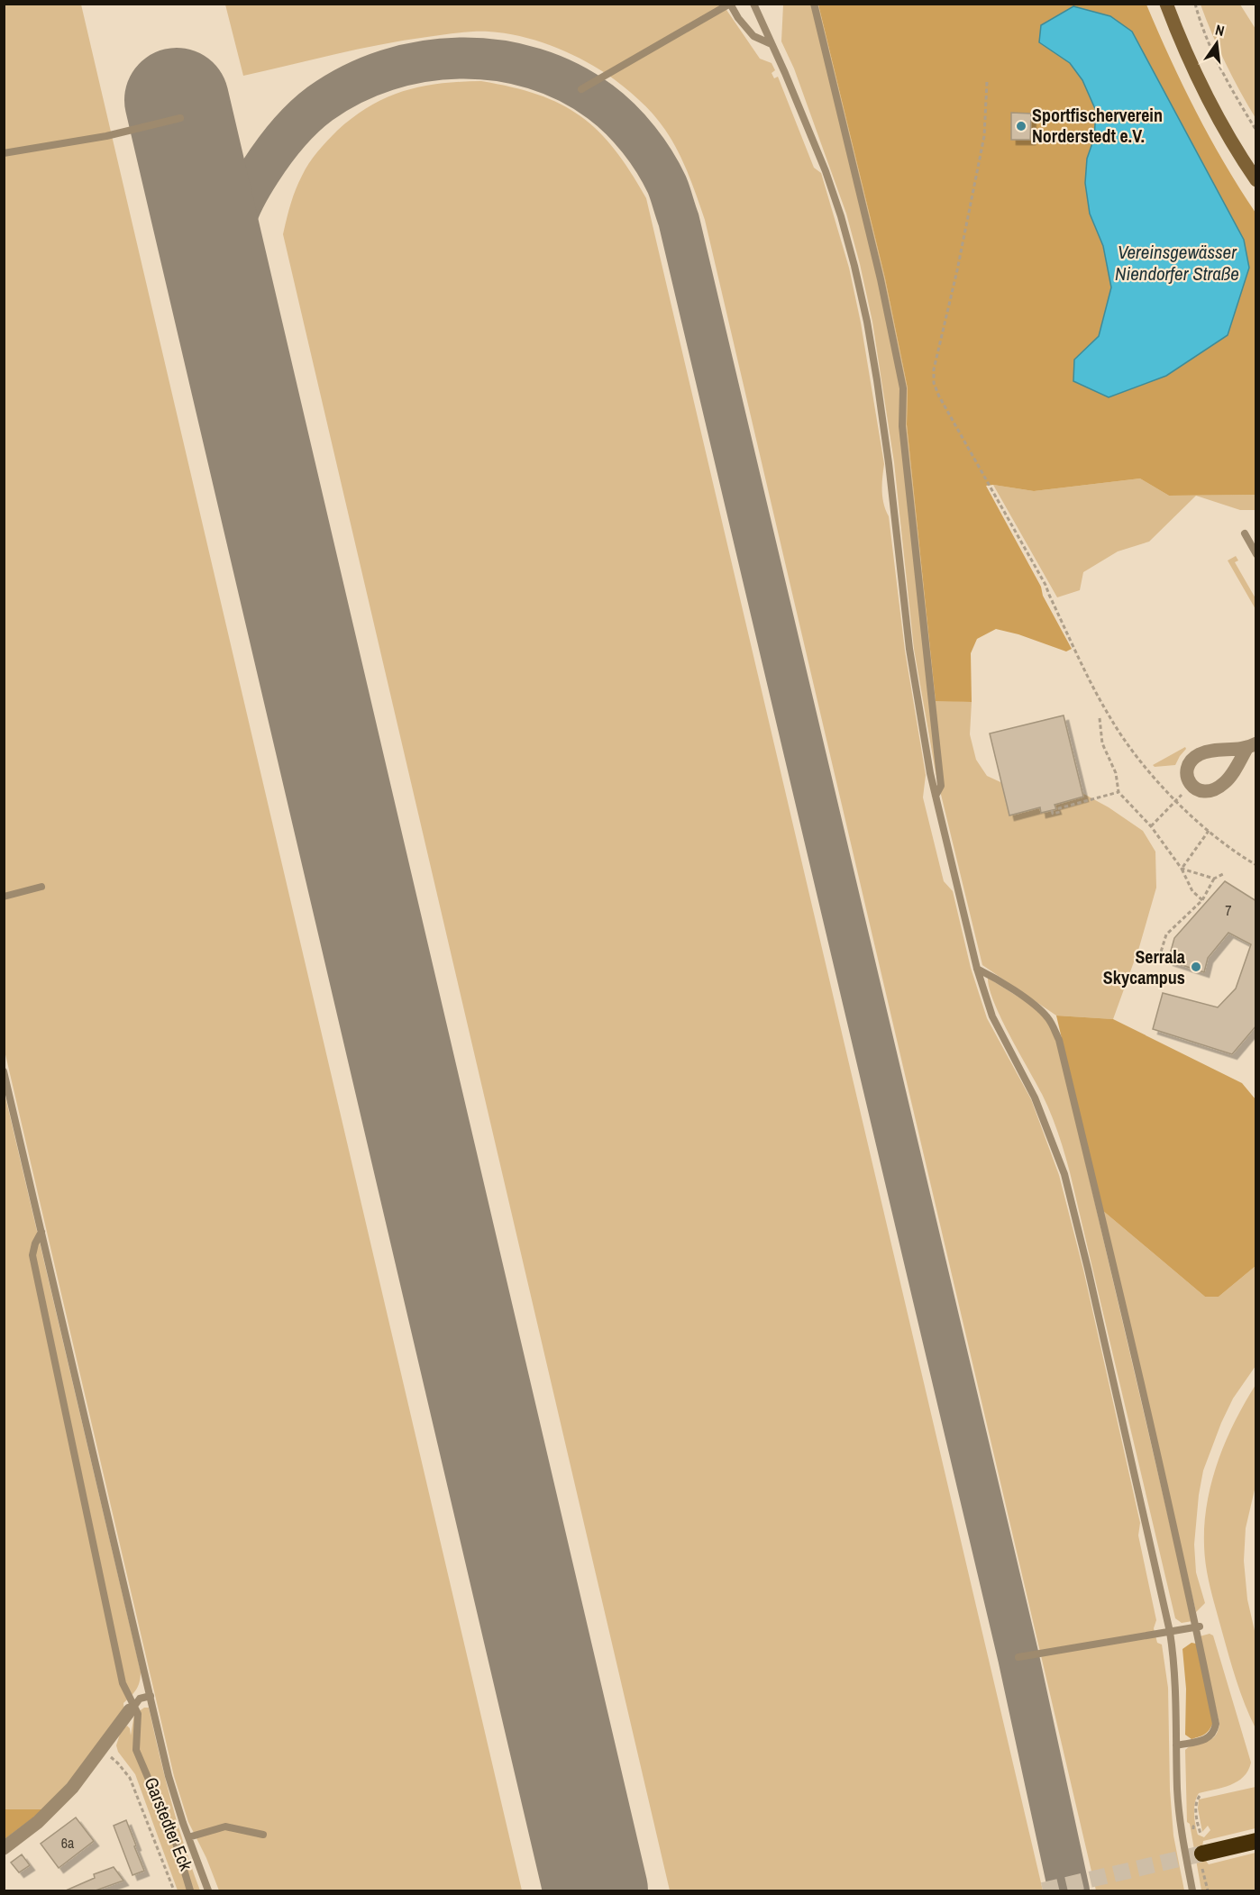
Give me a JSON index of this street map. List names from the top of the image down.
{
  "streets": {
    "path": ["Garstedter Eck"]
  },
  "water": ["Vereinsgewässer Niendorfer Straße"],
  "places": ["Sportfischerverein Norderstedt e.V.", "Serrala Skycampus"],
  "house_numbers": ["7", "6a"],
  "north": "top"
}
